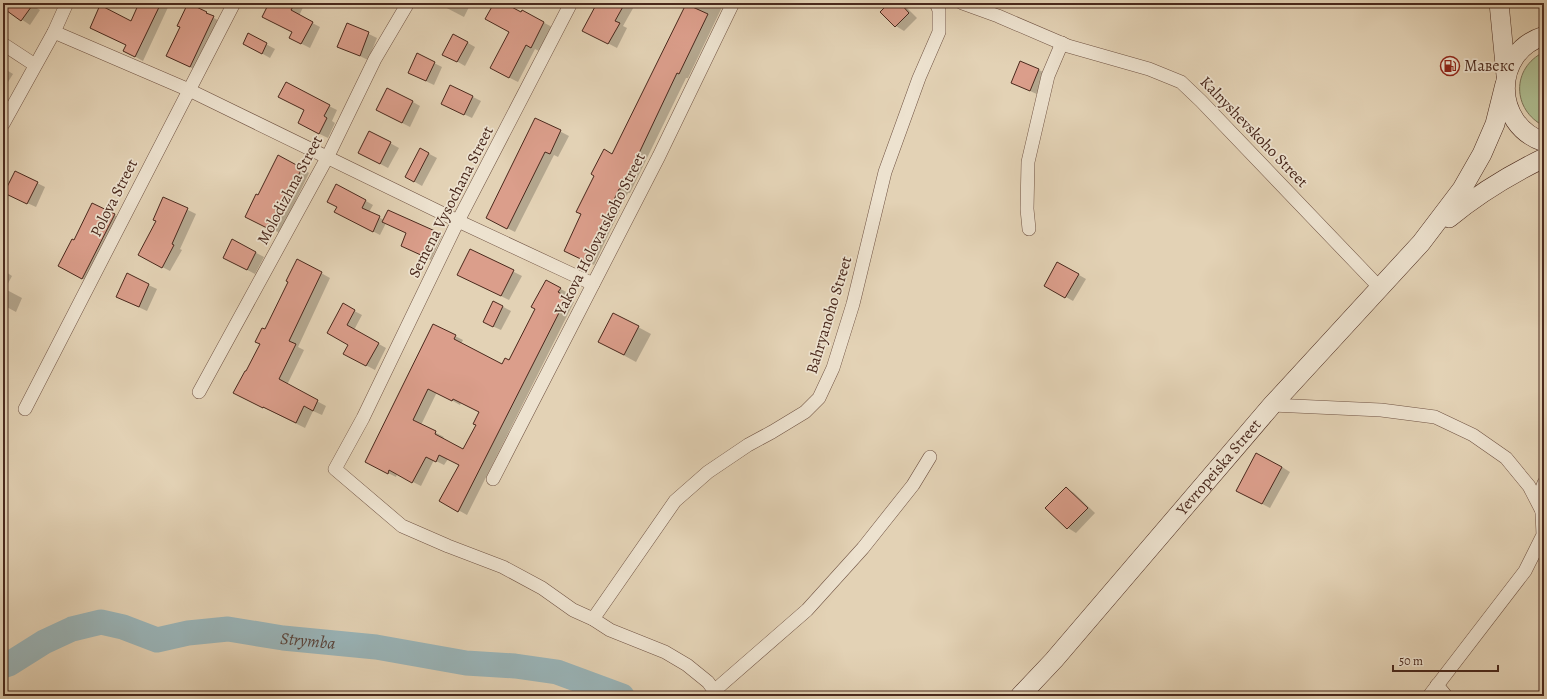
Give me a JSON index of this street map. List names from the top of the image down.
{
  "streets": {
    "main road": ["Yevropeiska Street"],
    "street": [
      "Kalnyshevskoho Street",
      "Molodizhna Street",
      "Polova Street",
      "Semena Vysochana Street",
      "Yakova Holovatskoho Street",
      "Bahryanoho Street"
    ]
  },
  "crossings": [
    ["Kalnyshevskoho Street", "Yevropeiska Street"],
    ["Semena Vysochana Street", "Bahryanoho Street"]
  ],
  "water": ["Strymba"],
  "places": {
    "fuel station": ["Мавекс"]
  },
  "scale_bar": "50 m"
}
